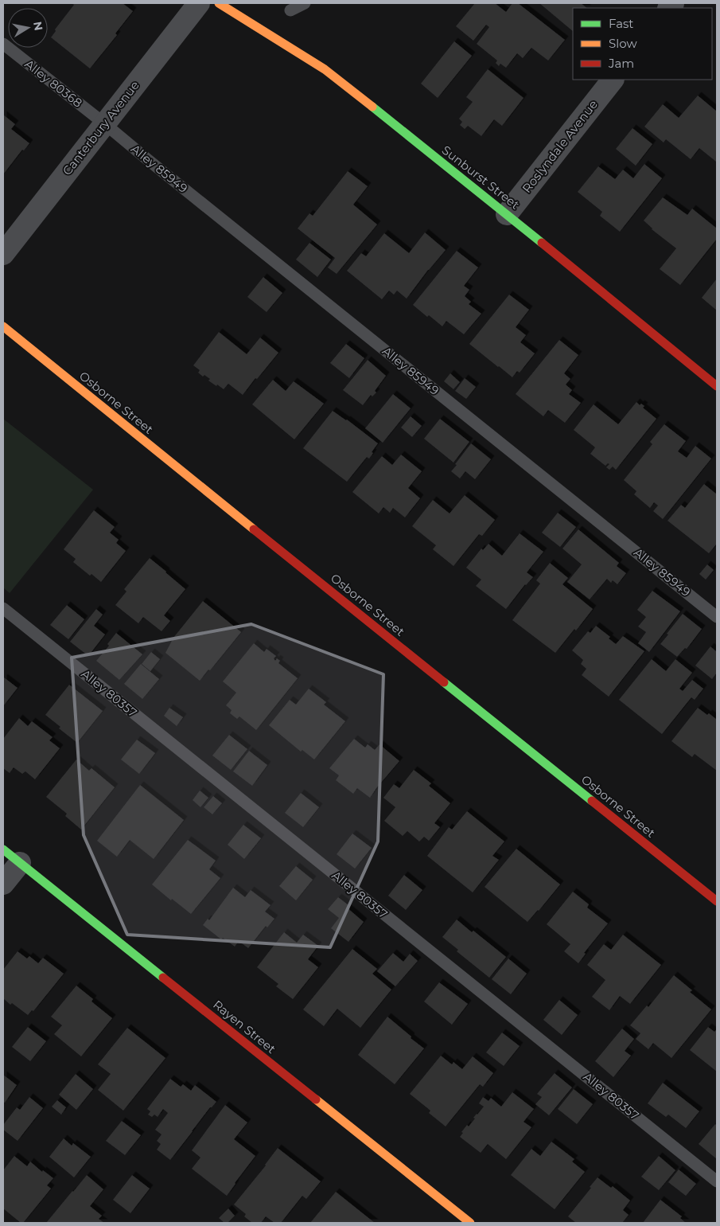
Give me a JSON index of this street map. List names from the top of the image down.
{
  "streets": {
    "street": [
      "Canterbury Avenue",
      "Roslyndale Avenue",
      "Sunburst Street",
      "Osborne Street",
      "Rayen Street"
    ],
    "lane": ["Alley 80368", "Alley 85949", "Alley 80357"]
  },
  "crossings": [
    ["Alley 80368", "Canterbury Avenue"],
    ["Alley 80368", "Alley 85949"],
    ["Canterbury Avenue", "Alley 85949"],
    ["Roslyndale Avenue", "Sunburst Street"]
  ],
  "legend": ["Fast", "Slow", "Jam"],
  "north": "right"
}
